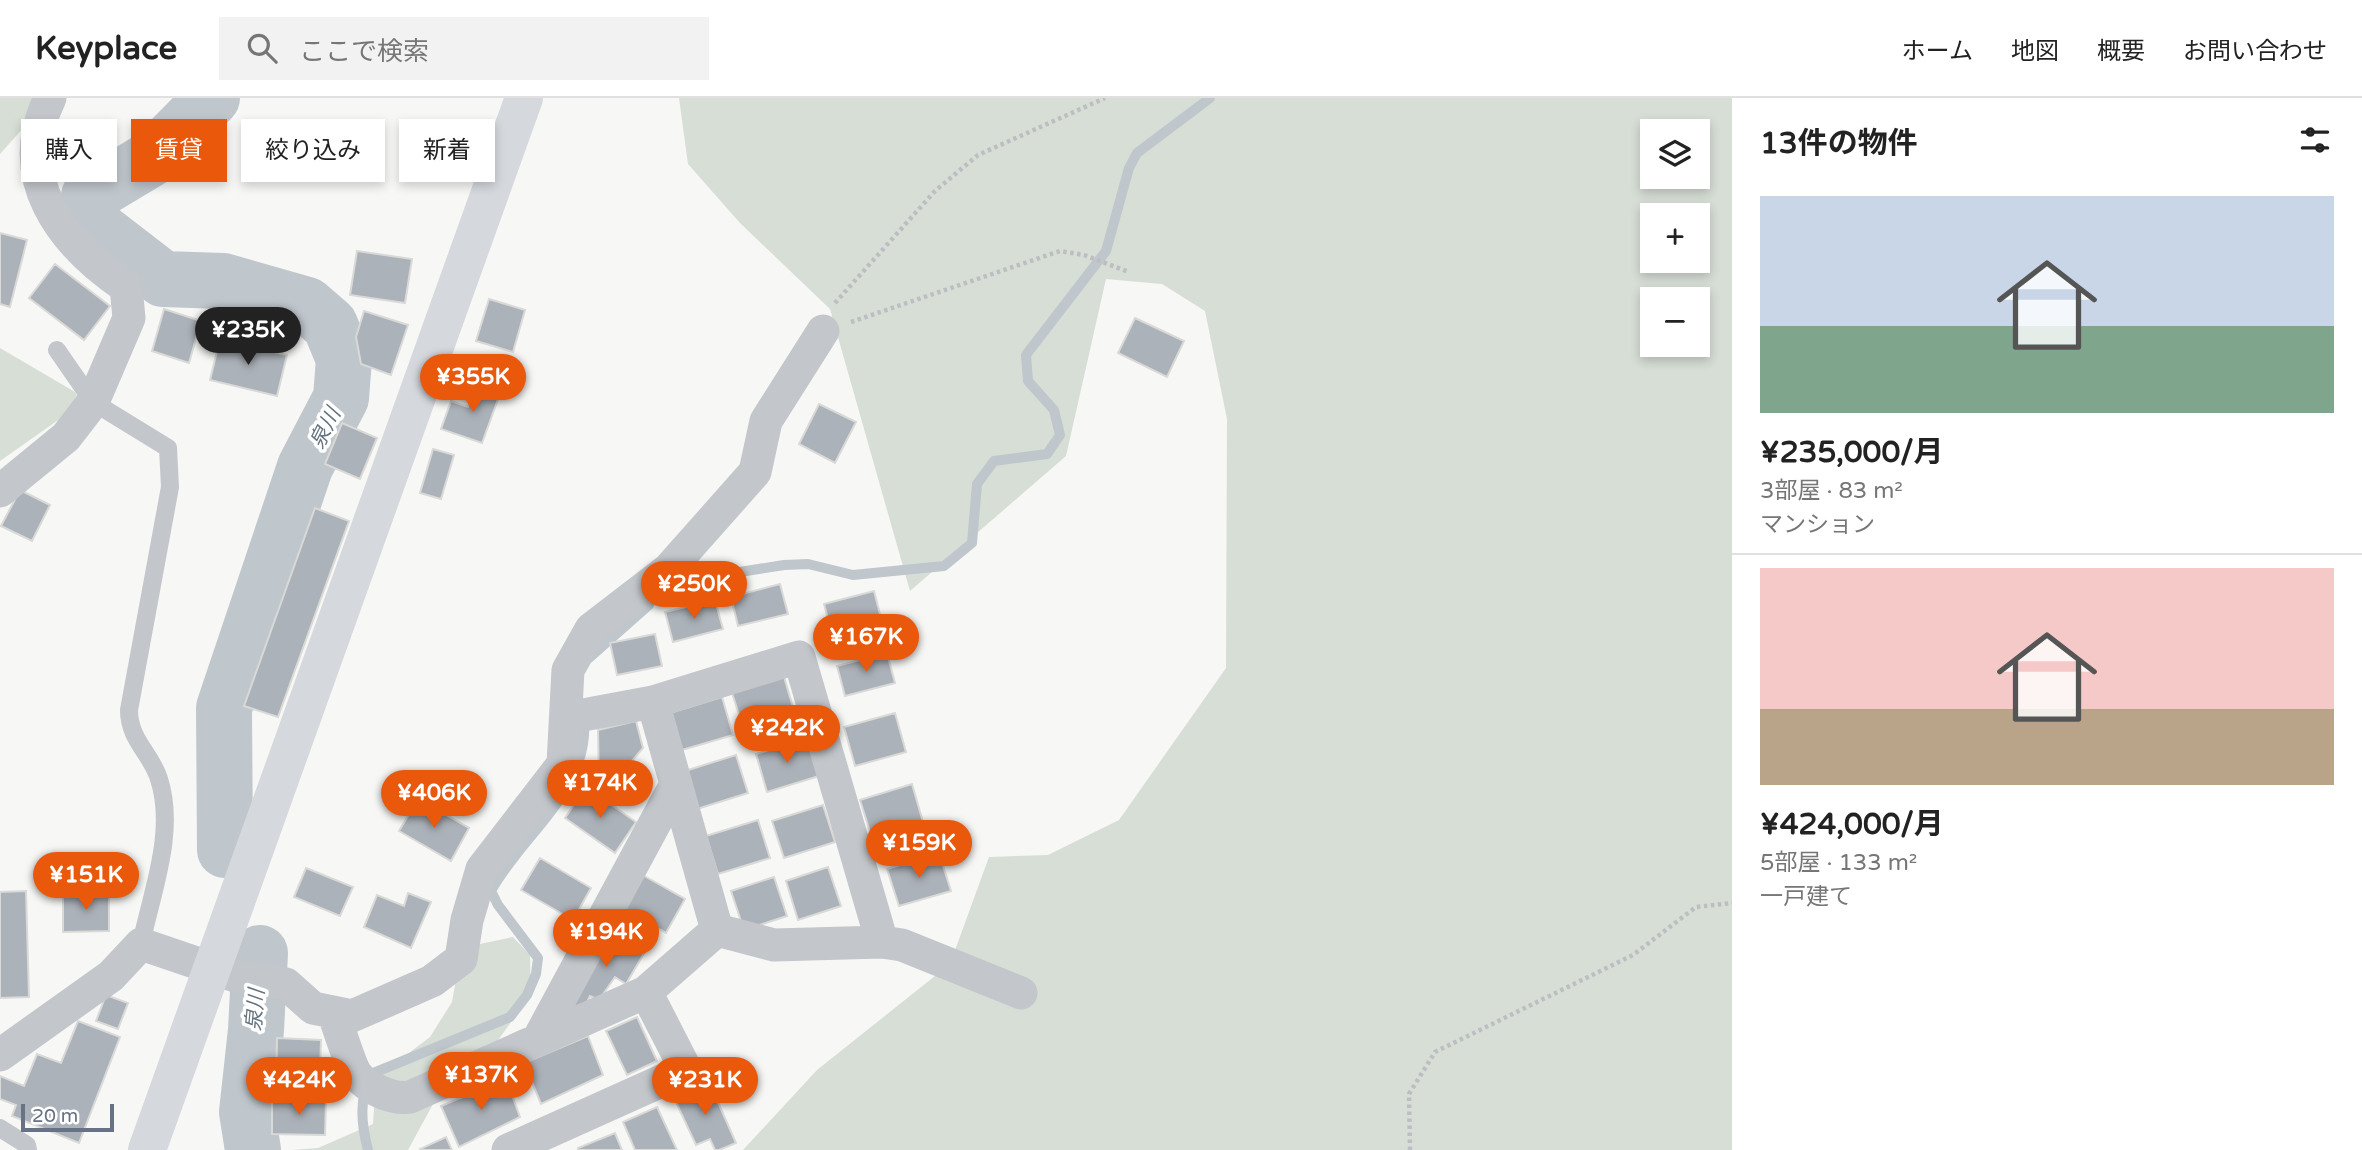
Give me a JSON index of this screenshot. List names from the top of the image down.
{
  "water": ["泉川"],
  "scale_bar": "20 m",
  "page": {
    "header": "Keyplace",
    "search": "ここで検索",
    "nav": [
      "ホーム",
      "地図",
      "概要",
      "お問い合わせ"
    ],
    "heading": "13件の物件",
    "map_buttons": ["+", "−"],
    "chip": [
      "購入",
      "賃貸",
      "絞り込み",
      "新着"
    ],
    "list": [
      {
        "name": "¥235,000/月",
        "note": "3部屋 · 83 m² · マンション"
      },
      {
        "name": "¥424,000/月",
        "note": "5部屋 · 133 m² · 一戸建て"
      }
    ],
    "price": [
      "¥235K",
      "¥355K",
      "¥250K",
      "¥167K",
      "¥242K",
      "¥174K",
      "¥406K",
      "¥159K",
      "¥151K",
      "¥194K",
      "¥137K",
      "¥424K",
      "¥231K"
    ],
    "scale": "20 m"
  }
}
